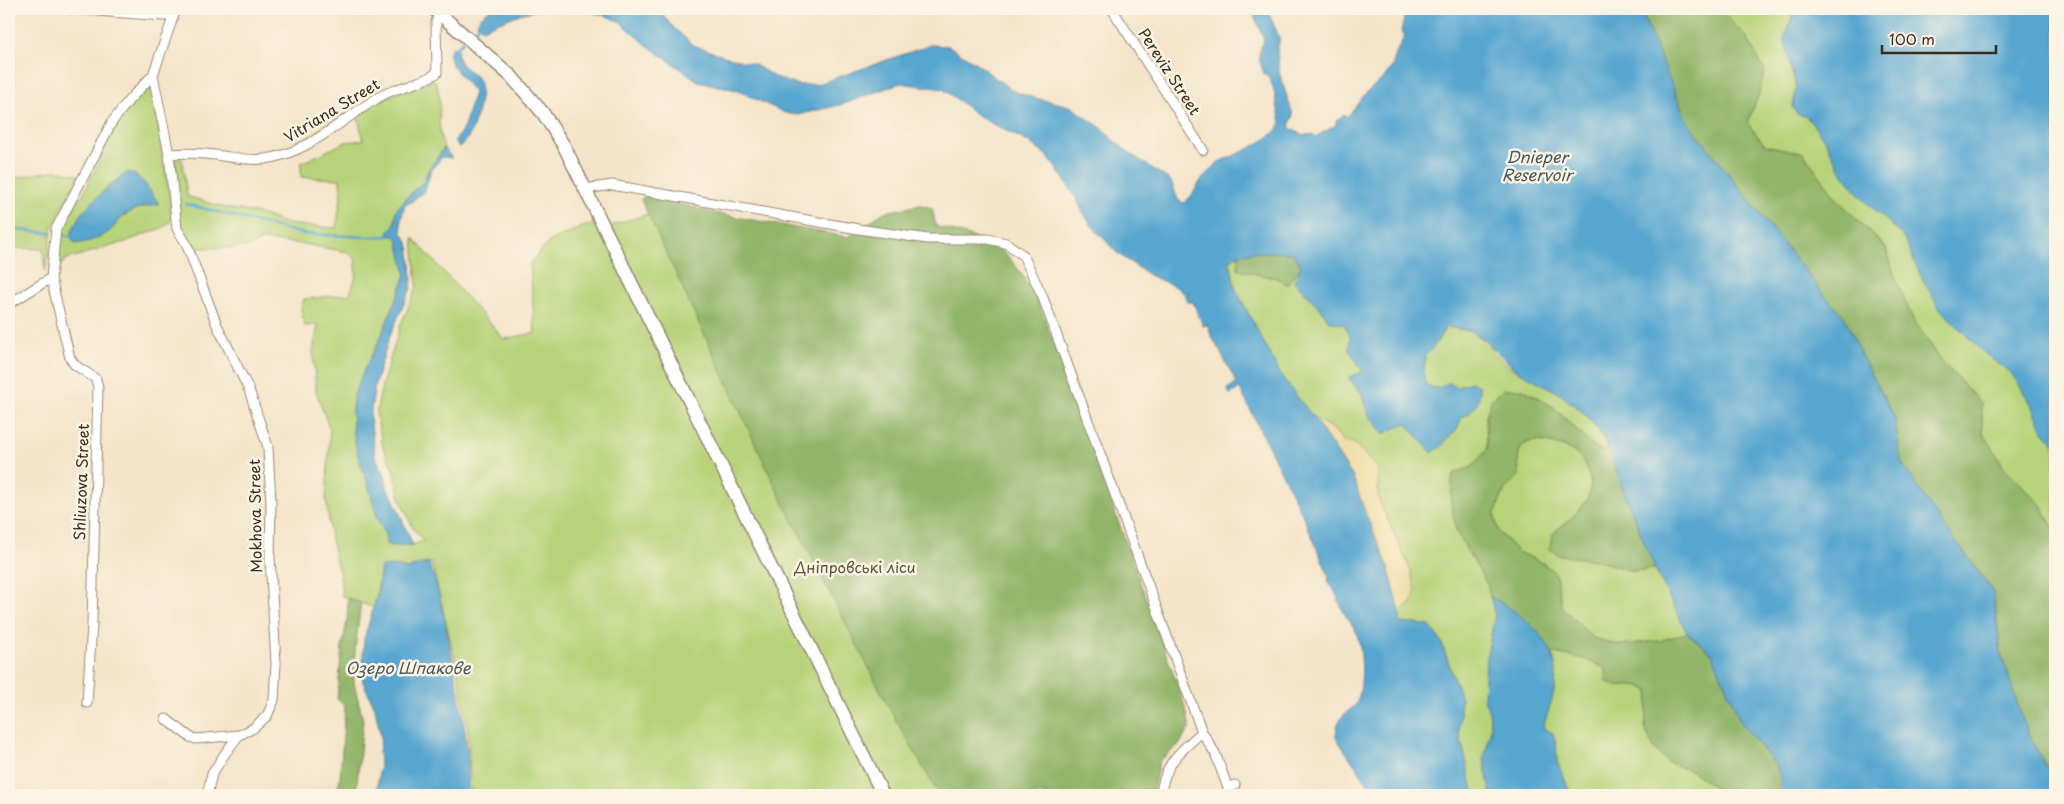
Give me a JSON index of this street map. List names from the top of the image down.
{
  "streets": {
    "street": [
      "Pereviz Street",
      "Vitriana Street",
      "Shliuzova Street",
      "Mokhova Street"
    ]
  },
  "crossings": [
    ["Vitriana Street", "Mokhova Street"]
  ],
  "water": ["Dnieper Reservoir", "Озеро Шпакове"],
  "parks": ["Дніпровські ліси"],
  "scale_bar": "100 m"
}
